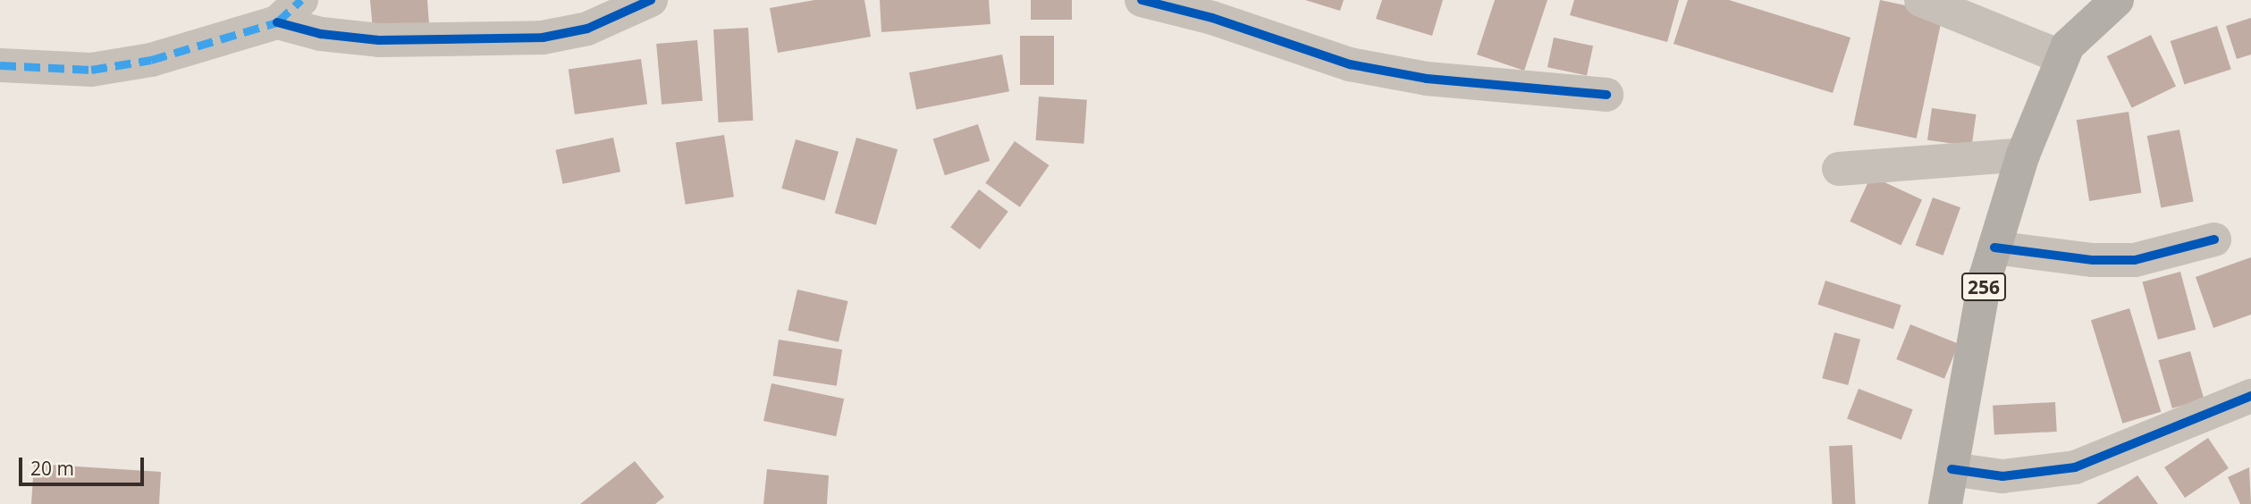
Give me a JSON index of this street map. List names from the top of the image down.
{
  "streets": {
    "main road": ["256"]
  },
  "scale_bar": "20 m"
}
